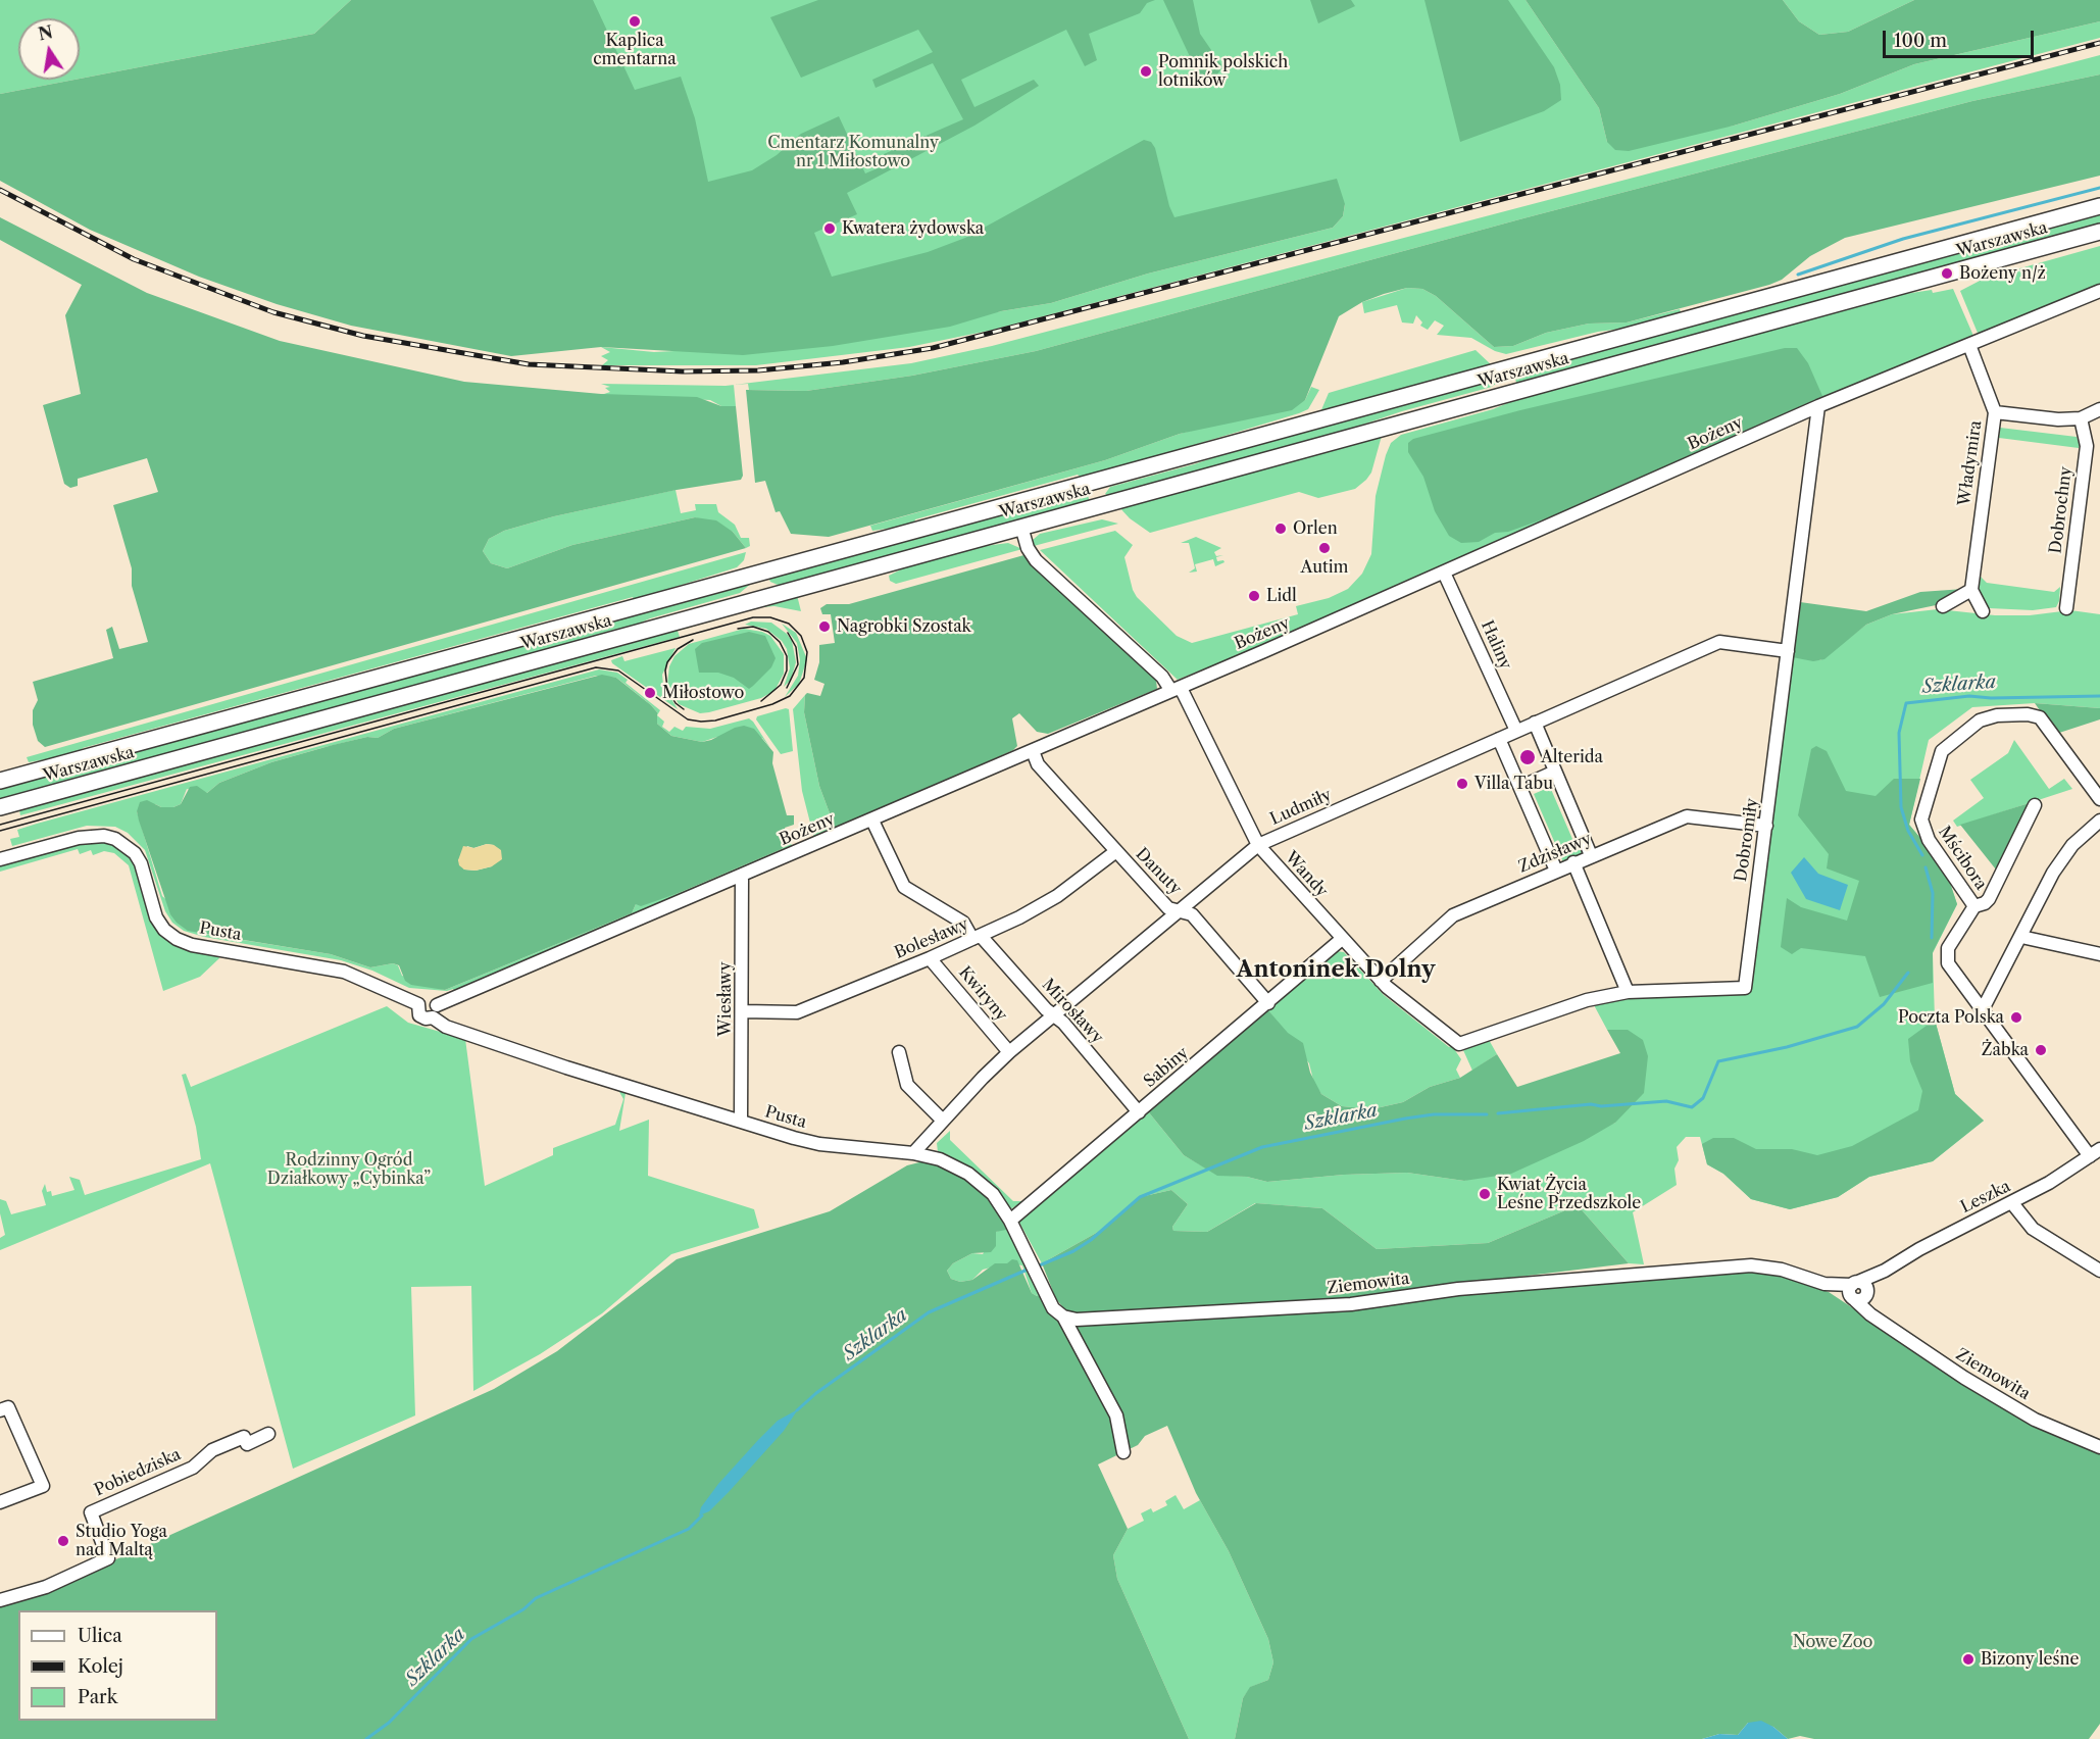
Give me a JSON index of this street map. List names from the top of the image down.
{
  "streets": {
    "main road": ["Warszawska"],
    "street": [
      "Bożeny",
      "Władymira",
      "Dobrochny",
      "Haliny",
      "Ludmiły",
      "Dobromiły",
      "Zdzisławy",
      "Mścibora",
      "Danuty",
      "Wandy",
      "Pusta",
      "Bolesławy",
      "Kwiryny",
      "Wiesławy",
      "Mirosławy",
      "Sabiny",
      "Leszka",
      "Ziemowita",
      "Pobiedziska"
    ]
  },
  "crossings": [
    ["Warszawska", "Wandy"],
    ["Bożeny", "Władymira"],
    ["Bożeny", "Haliny"],
    ["Bożeny", "Dobromiły"],
    ["Bożeny", "Danuty"],
    ["Bożeny", "Wandy"],
    ["Bożeny", "Pusta"],
    ["Bożeny", "Wiesławy"],
    ["Bożeny", "Mirosławy"],
    ["Haliny", "Ludmiły"],
    ["Ludmiły", "Dobromiły"],
    ["Ludmiły", "Danuty"],
    ["Ludmiły", "Wandy"],
    ["Ludmiły", "Pusta"],
    ["Ludmiły", "Kwiryny"],
    ["Ludmiły", "Mirosławy"],
    ["Dobromiły", "Zdzisławy"],
    ["Dobromiły", "Wandy"],
    ["Zdzisławy", "Wandy"],
    ["Mścibora", "Leszka"],
    ["Danuty", "Bolesławy"],
    ["Danuty", "Sabiny"],
    ["Wandy", "Sabiny"],
    ["Pusta", "Wiesławy"],
    ["Pusta", "Sabiny"],
    ["Pusta", "Ziemowita"],
    ["Bolesławy", "Kwiryny"],
    ["Bolesławy", "Wiesławy"],
    ["Bolesławy", "Mirosławy"],
    ["Mirosławy", "Sabiny"],
    ["Leszka", "Ziemowita"]
  ],
  "districts": ["Antoninek Dolny"],
  "water": ["Szklarka"],
  "parks": ["Cmentarz Komunalny nr 1 Miłostowo", "Rodzinny Ogród Działkowy „Cybinka”", "Nowe Zoo"],
  "places": [
    "Kaplica cmentarna",
    "Pomnik polskich lotników",
    "Kwatera żydowska",
    "Bożeny n/ż",
    "Orlen",
    "Autim",
    "Lidl",
    "Nagrobki Szostak",
    "Miłostowo",
    "Alterida",
    "Villa Tabu",
    "Poczta Polska",
    "Żabka",
    "Kwiat Życia Leśne Przedszkole",
    "Studio Yoga nad Maltą",
    "Bizony leśne"
  ],
  "legend": ["Ulica", "Kolej", "Park"],
  "scale_bar": "100 m",
  "north": "top"
}
